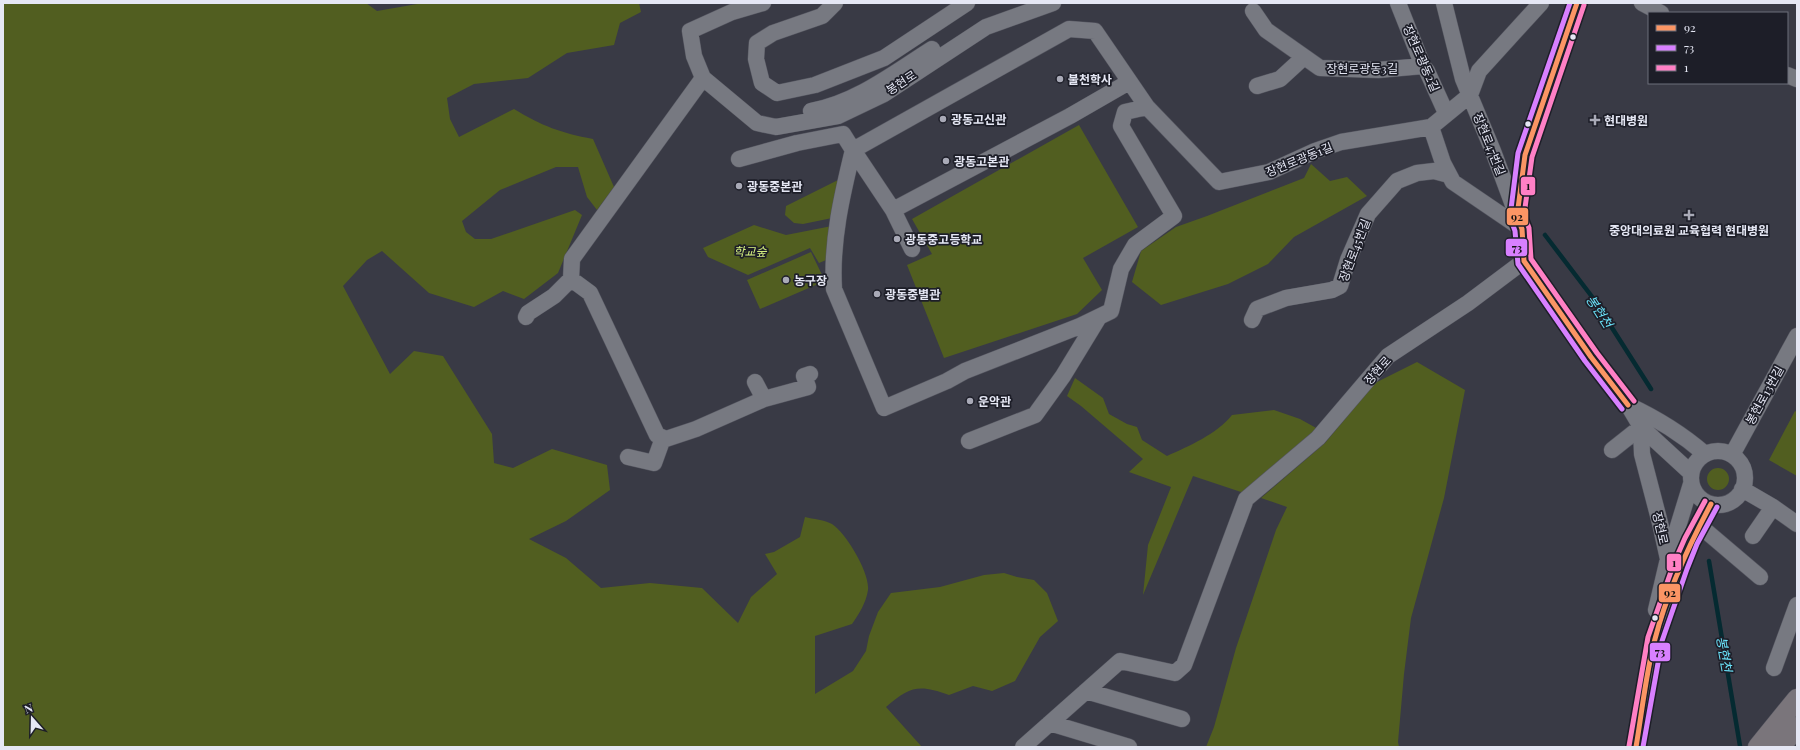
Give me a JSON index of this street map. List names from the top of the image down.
{
  "streets": {
    "street": [
      "장현로광동2길",
      "장현로광동3길",
      "봉현로",
      "장현로47번길",
      "장현로광동1길",
      "장현로45번길",
      "장현로",
      "봉현로13번길"
    ]
  },
  "crossings": [
    ["장현로광동2길", "장현로광동3길"],
    ["장현로", "봉현로13번길"]
  ],
  "water": ["봉현천"],
  "parks": ["학교숲"],
  "places": {
    "other": [
      "불천학사",
      "광동고신관",
      "광동고본관",
      "광동중본관",
      "광동중고등학교",
      "농구장",
      "광동중별관",
      "운악관"
    ],
    "health": ["현대병원", "중앙대의료원 교육협력 현대병원"]
  },
  "lines": ["transit line 92", "transit line 73", "transit line 1"],
  "legend": ["92", "73", "1"],
  "north": "top"
}
